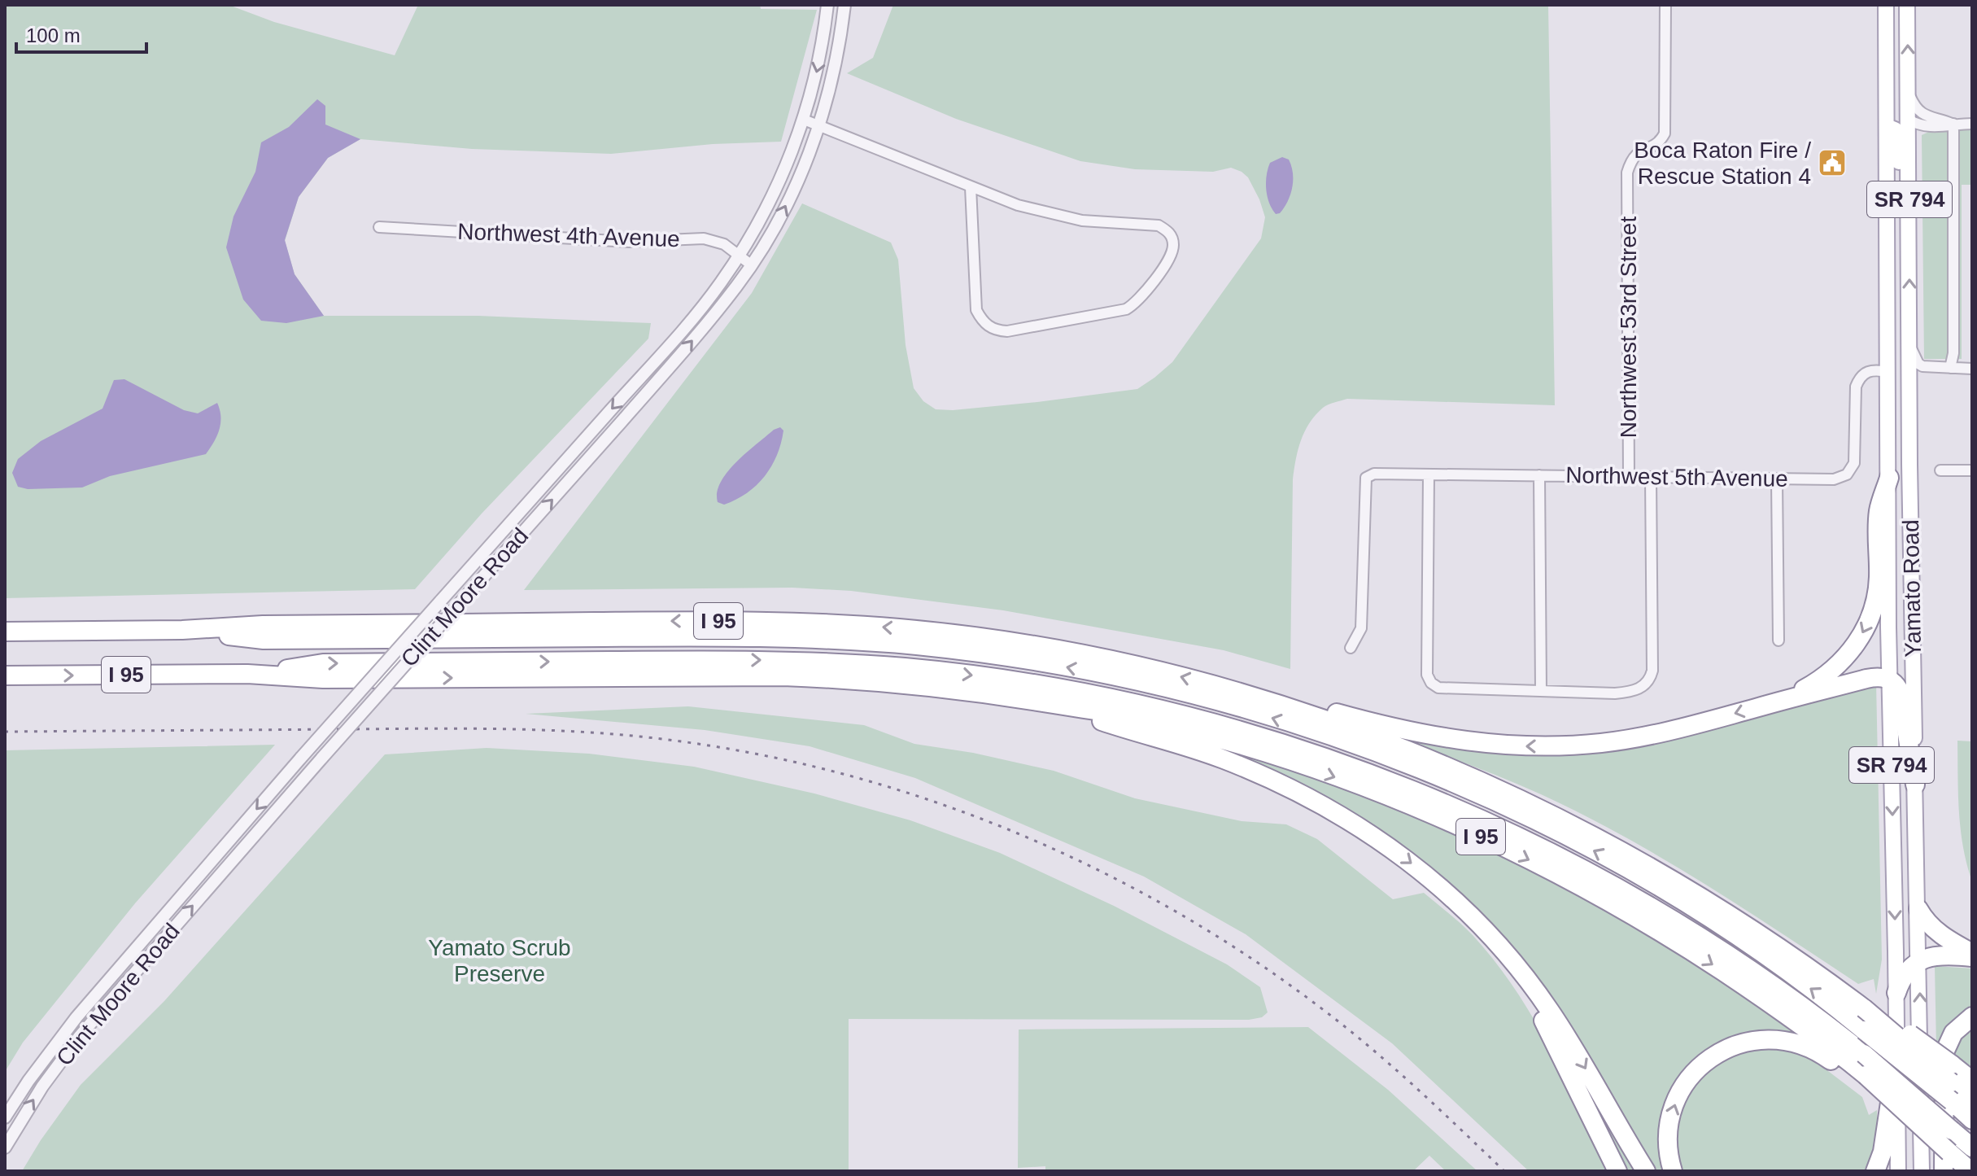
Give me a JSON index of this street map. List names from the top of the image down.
{
  "streets": {
    "highway": ["I 95"],
    "main road": ["SR 794", "Yamato Road"],
    "street": [
      "Northwest 4th Avenue",
      "Northwest 53rd Street",
      "Northwest 5th Avenue",
      "Clint Moore Road"
    ]
  },
  "crossings": [
    ["Northwest 4th Avenue", "Clint Moore Road"],
    ["Northwest 53rd Street", "Northwest 5th Avenue"],
    ["Northwest 5th Avenue", "Yamato Road"]
  ],
  "parks": ["Yamato Scrub Preserve"],
  "places": {
    "public building": ["Boca Raton Fire / Rescue Station 4"]
  },
  "scale_bar": "100 m"
}
